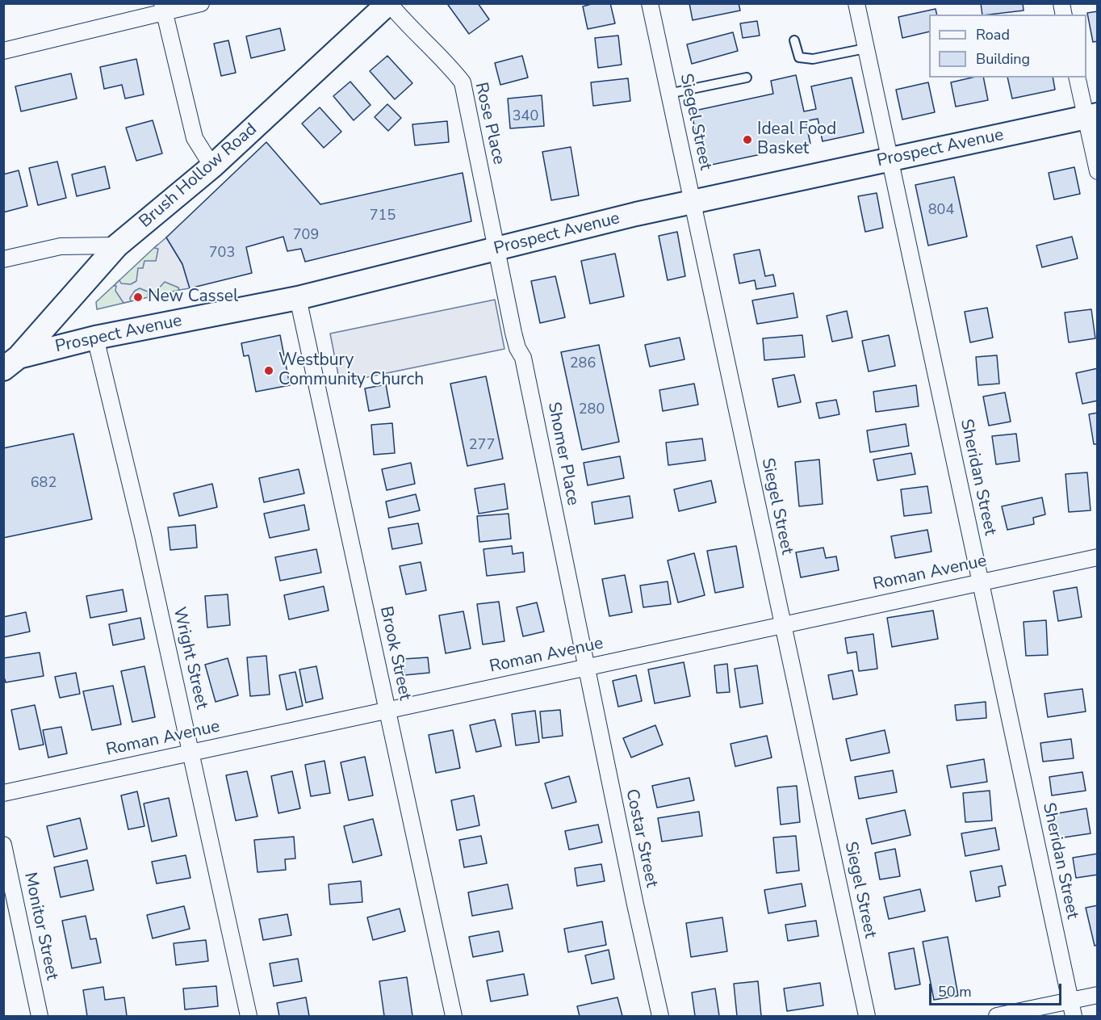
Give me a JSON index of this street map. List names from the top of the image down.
{
  "streets": {
    "main road": ["Prospect Avenue", "Brush Hollow Road"],
    "street": [
      "Siegel Street",
      "Rose Place",
      "Shomer Place",
      "Sheridan Street",
      "Roman Avenue",
      "Brook Street",
      "Wright Street",
      "Costar Street",
      "Monitor Street"
    ]
  },
  "crossings": [
    ["Siegel Street", "Prospect Avenue"],
    ["Siegel Street", "Roman Avenue"],
    ["Rose Place", "Prospect Avenue"],
    ["Rose Place", "Brush Hollow Road"],
    ["Rose Place", "Shomer Place"],
    ["Prospect Avenue", "Brush Hollow Road"],
    ["Prospect Avenue", "Shomer Place"],
    ["Prospect Avenue", "Sheridan Street"],
    ["Prospect Avenue", "Brook Street"],
    ["Prospect Avenue", "Wright Street"],
    ["Shomer Place", "Roman Avenue"],
    ["Shomer Place", "Costar Street"],
    ["Sheridan Street", "Roman Avenue"],
    ["Roman Avenue", "Brook Street"],
    ["Roman Avenue", "Wright Street"],
    ["Roman Avenue", "Costar Street"]
  ],
  "places": ["Ideal Food Basket", "New Cassel", "Westbury Community Church"],
  "house_numbers": [
    "340",
    "804",
    "715",
    "709",
    "703",
    "286",
    "280",
    "277",
    "682"
  ],
  "legend": ["Road", "Building"],
  "scale_bar": "50 m"
}
